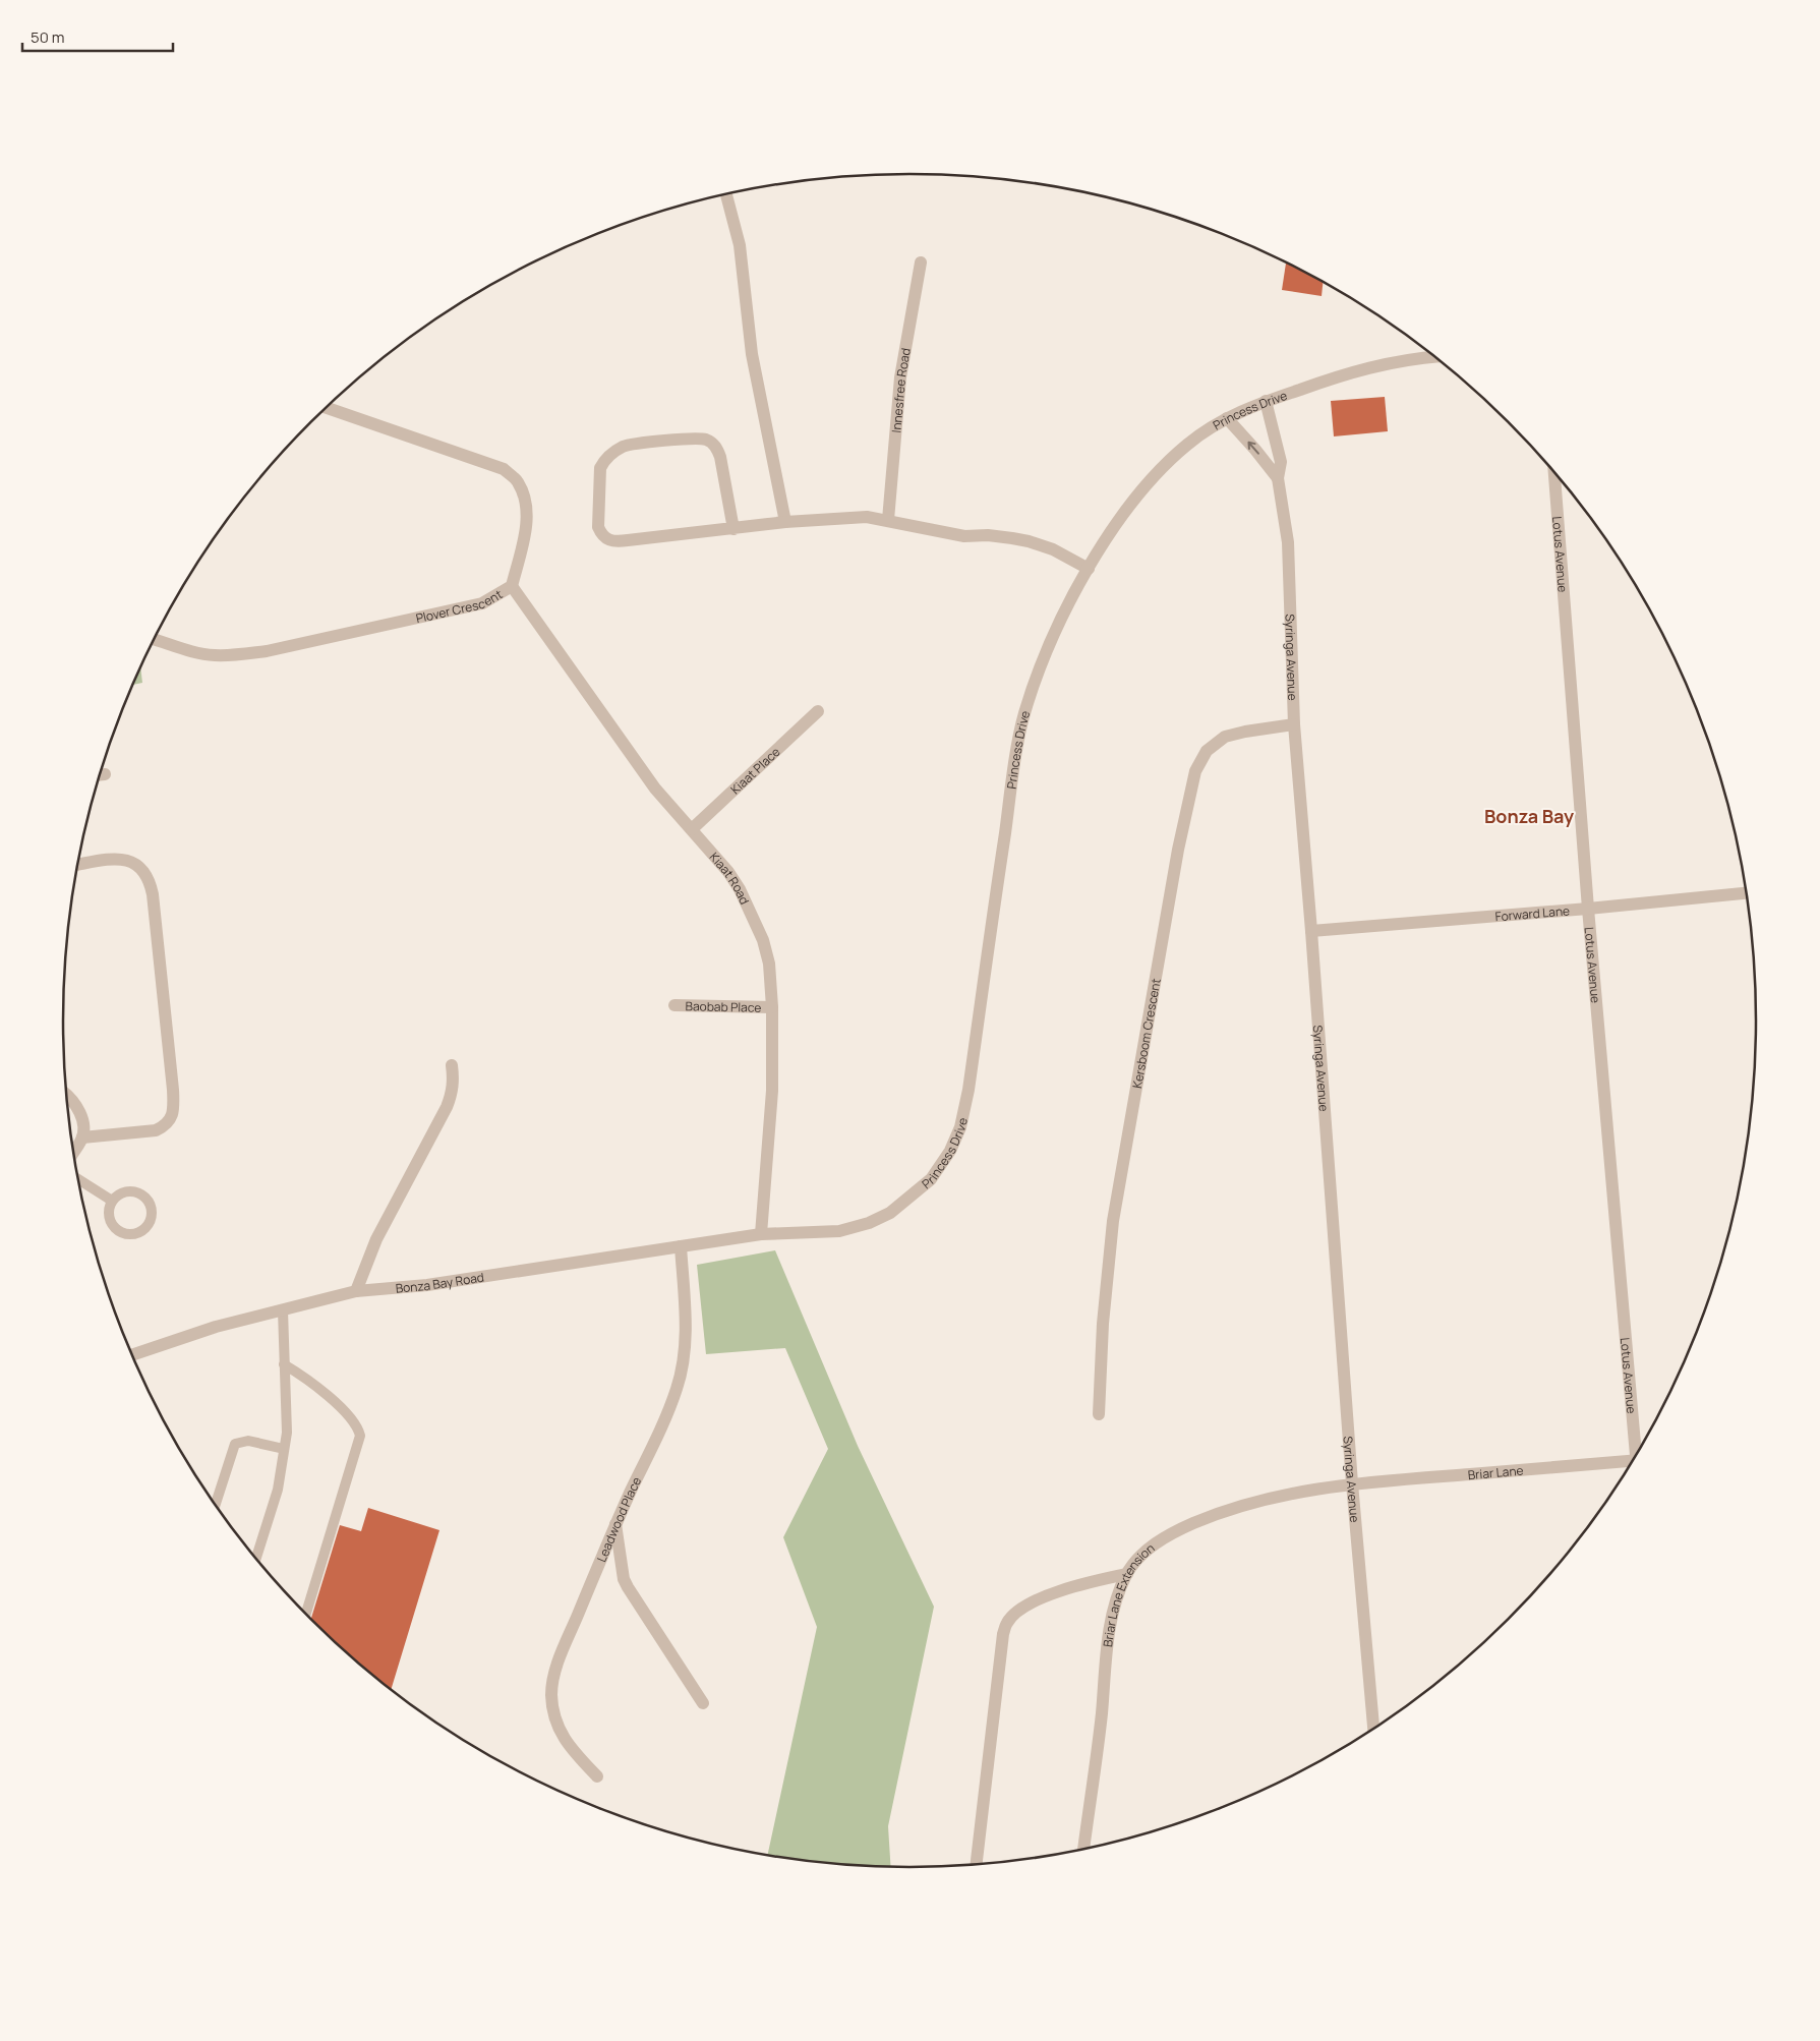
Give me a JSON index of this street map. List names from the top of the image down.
{
  "streets": {
    "street": [
      "Innesfree Road",
      "Princess Drive",
      "Lotus Avenue",
      "Plover Crescent",
      "Syringa Avenue",
      "Kiaat Place",
      "Kiaat Road",
      "Forward Lane",
      "Baobab Place",
      "Kersboom Crescent",
      "Bonza Bay Road",
      "Briar Lane",
      "Leadwood Place",
      "Briar Lane Extension"
    ]
  },
  "crossings": [
    ["Princess Drive", "Syringa Avenue"],
    ["Princess Drive", "Kiaat Road"],
    ["Princess Drive", "Bonza Bay Road"],
    ["Lotus Avenue", "Forward Lane"],
    ["Plover Crescent", "Kiaat Road"],
    ["Syringa Avenue", "Forward Lane"],
    ["Syringa Avenue", "Kersboom Crescent"],
    ["Syringa Avenue", "Briar Lane"],
    ["Syringa Avenue", "Briar Lane Extension"],
    ["Kiaat Place", "Kiaat Road"],
    ["Kiaat Road", "Baobab Place"],
    ["Kiaat Road", "Bonza Bay Road"],
    ["Bonza Bay Road", "Leadwood Place"],
    ["Briar Lane", "Briar Lane Extension"]
  ],
  "districts": ["Bonza Bay"],
  "scale_bar": "50 m"
}
